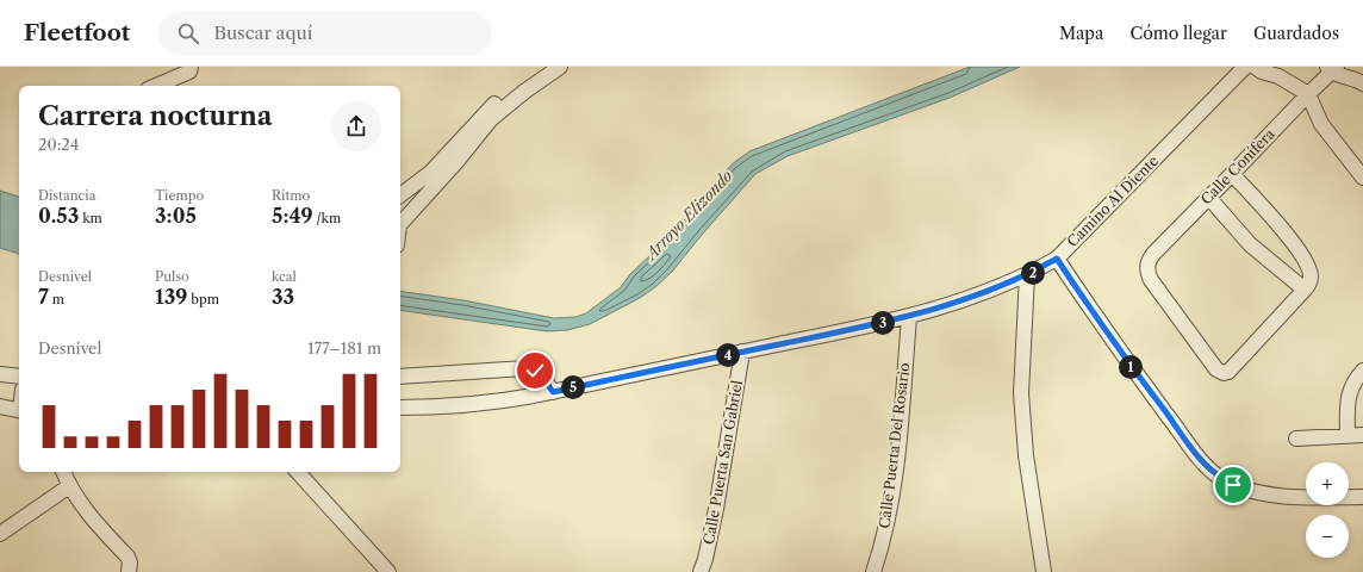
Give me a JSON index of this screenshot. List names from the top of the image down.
{
  "streets": {
    "street": [
      "Calle Conífera",
      "Camino Al Diente",
      "Calle Puerta Del Rosario",
      "Calle Puerta San Gabriel"
    ]
  },
  "crossings": [
    ["Camino Al Diente", "Calle Puerta Del Rosario"],
    ["Camino Al Diente", "Calle Puerta San Gabriel"]
  ],
  "water": ["Arroyo Elizondo"],
  "page": {
    "header": "Fleetfoot",
    "search": "Buscar aquí",
    "nav": ["Mapa", "Cómo llegar", "Guardados"],
    "heading": ["Carrera nocturna", "20:24"],
    "stats": [
      ["Distancia", "0.53 km"],
      ["Tiempo", "3:05"],
      ["Ritmo", "5:49 /km"],
      ["Desnivel", "7 m"],
      ["Pulso", "139 bpm"],
      ["kcal", "33"]
    ],
    "pins": [
      "2",
      "3",
      "4",
      "1",
      "5"
    ],
    "chart": ["Desnivel", "177–181 m"],
    "map_buttons": ["+", "−"]
  }
}
